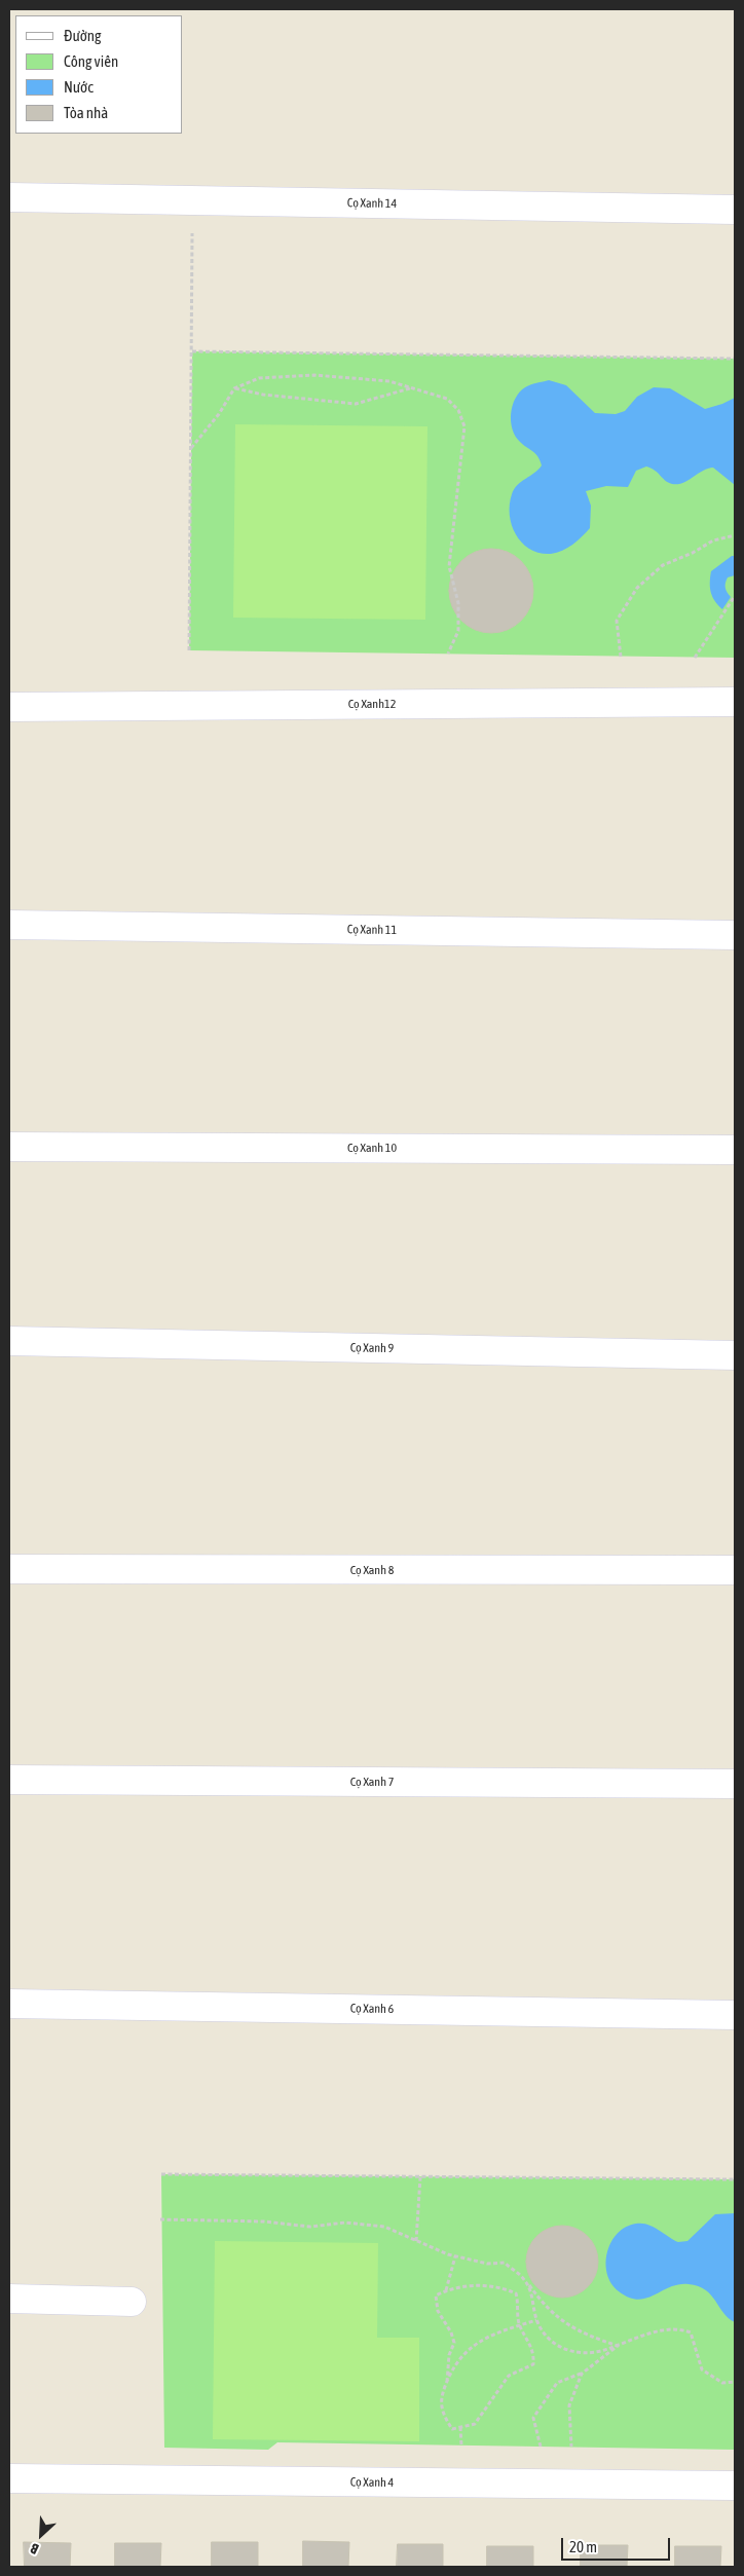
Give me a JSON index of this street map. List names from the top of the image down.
{
  "streets": {
    "street": [
      "Cọ Xanh 14",
      "Cọ Xanh12",
      "Cọ Xanh 11",
      "Cọ Xanh 10",
      "Cọ Xanh 9",
      "Cọ Xanh 8",
      "Cọ Xanh 7",
      "Cọ Xanh 6",
      "Cọ Xanh 4"
    ]
  },
  "legend": [
    "Đường",
    "Công viên",
    "Nước",
    "Tòa nhà"
  ],
  "scale_bar": "20 m",
  "north": "bottom left"
}
